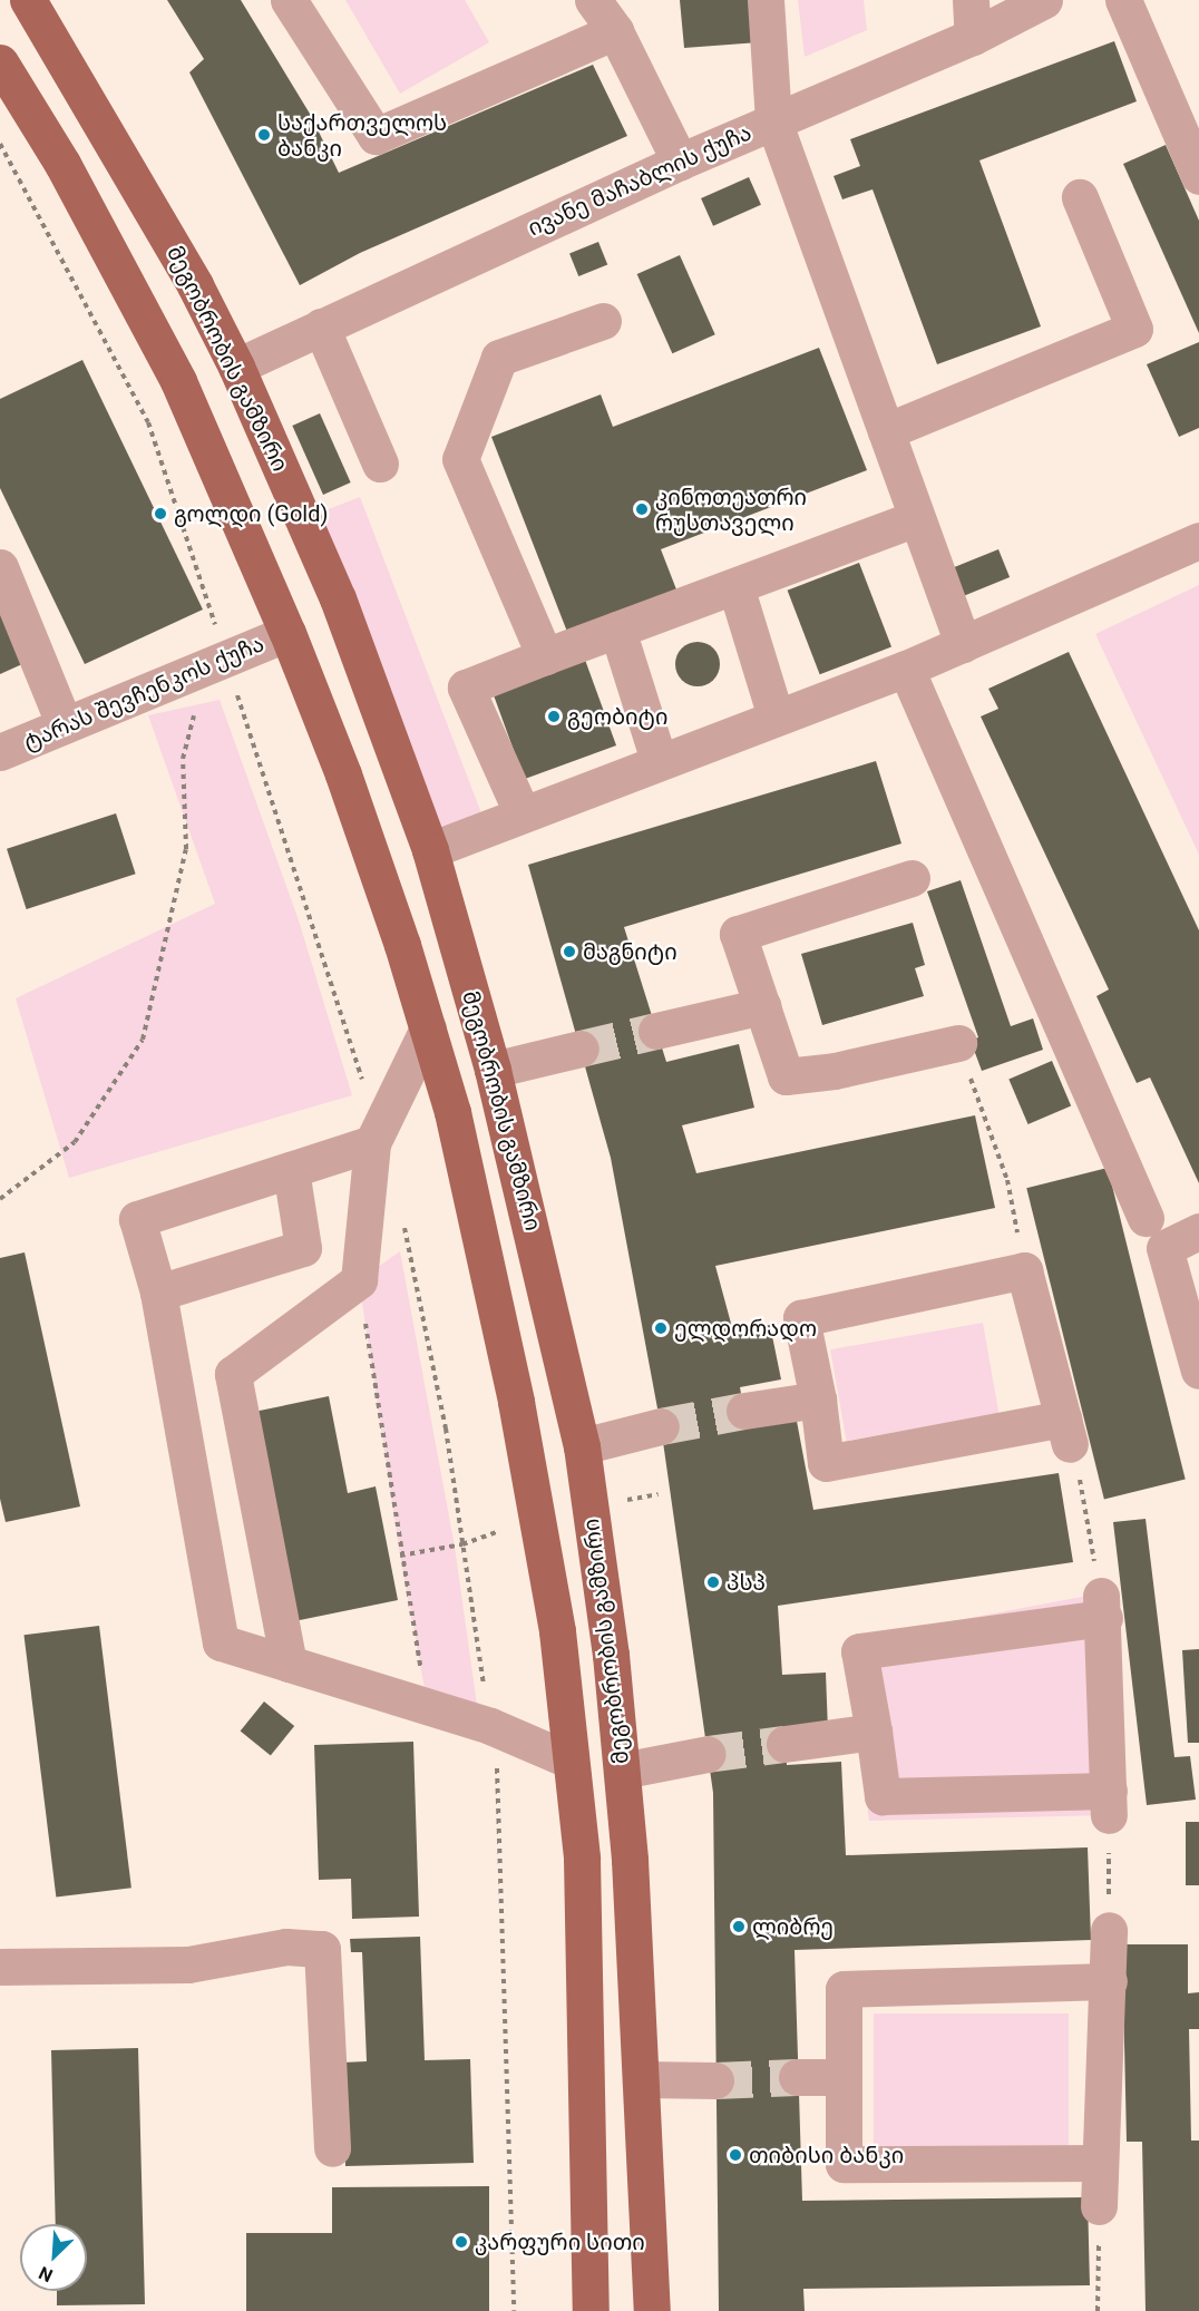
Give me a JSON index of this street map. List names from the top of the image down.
{
  "streets": {
    "main road": ["მეგობრობის გამზირი"],
    "street": ["ივანე მაჩაბლის ქუჩა", "ტარას შევჩენკოს ქუჩა"]
  },
  "crossings": [
    ["ივანე მაჩაბლის ქუჩა", "მეგობრობის გამზირი"]
  ],
  "places": [
    "საქართველოს ბანკი",
    "კინოთეათრი რუსთაველი",
    "გოლდი (Gold)",
    "გეობიტი",
    "მაგნიტი",
    "ელდორადო",
    "პსპ",
    "ლიბრე",
    "თიბისი ბანკი",
    "კარფური სითი"
  ],
  "north": "bottom left"
}
